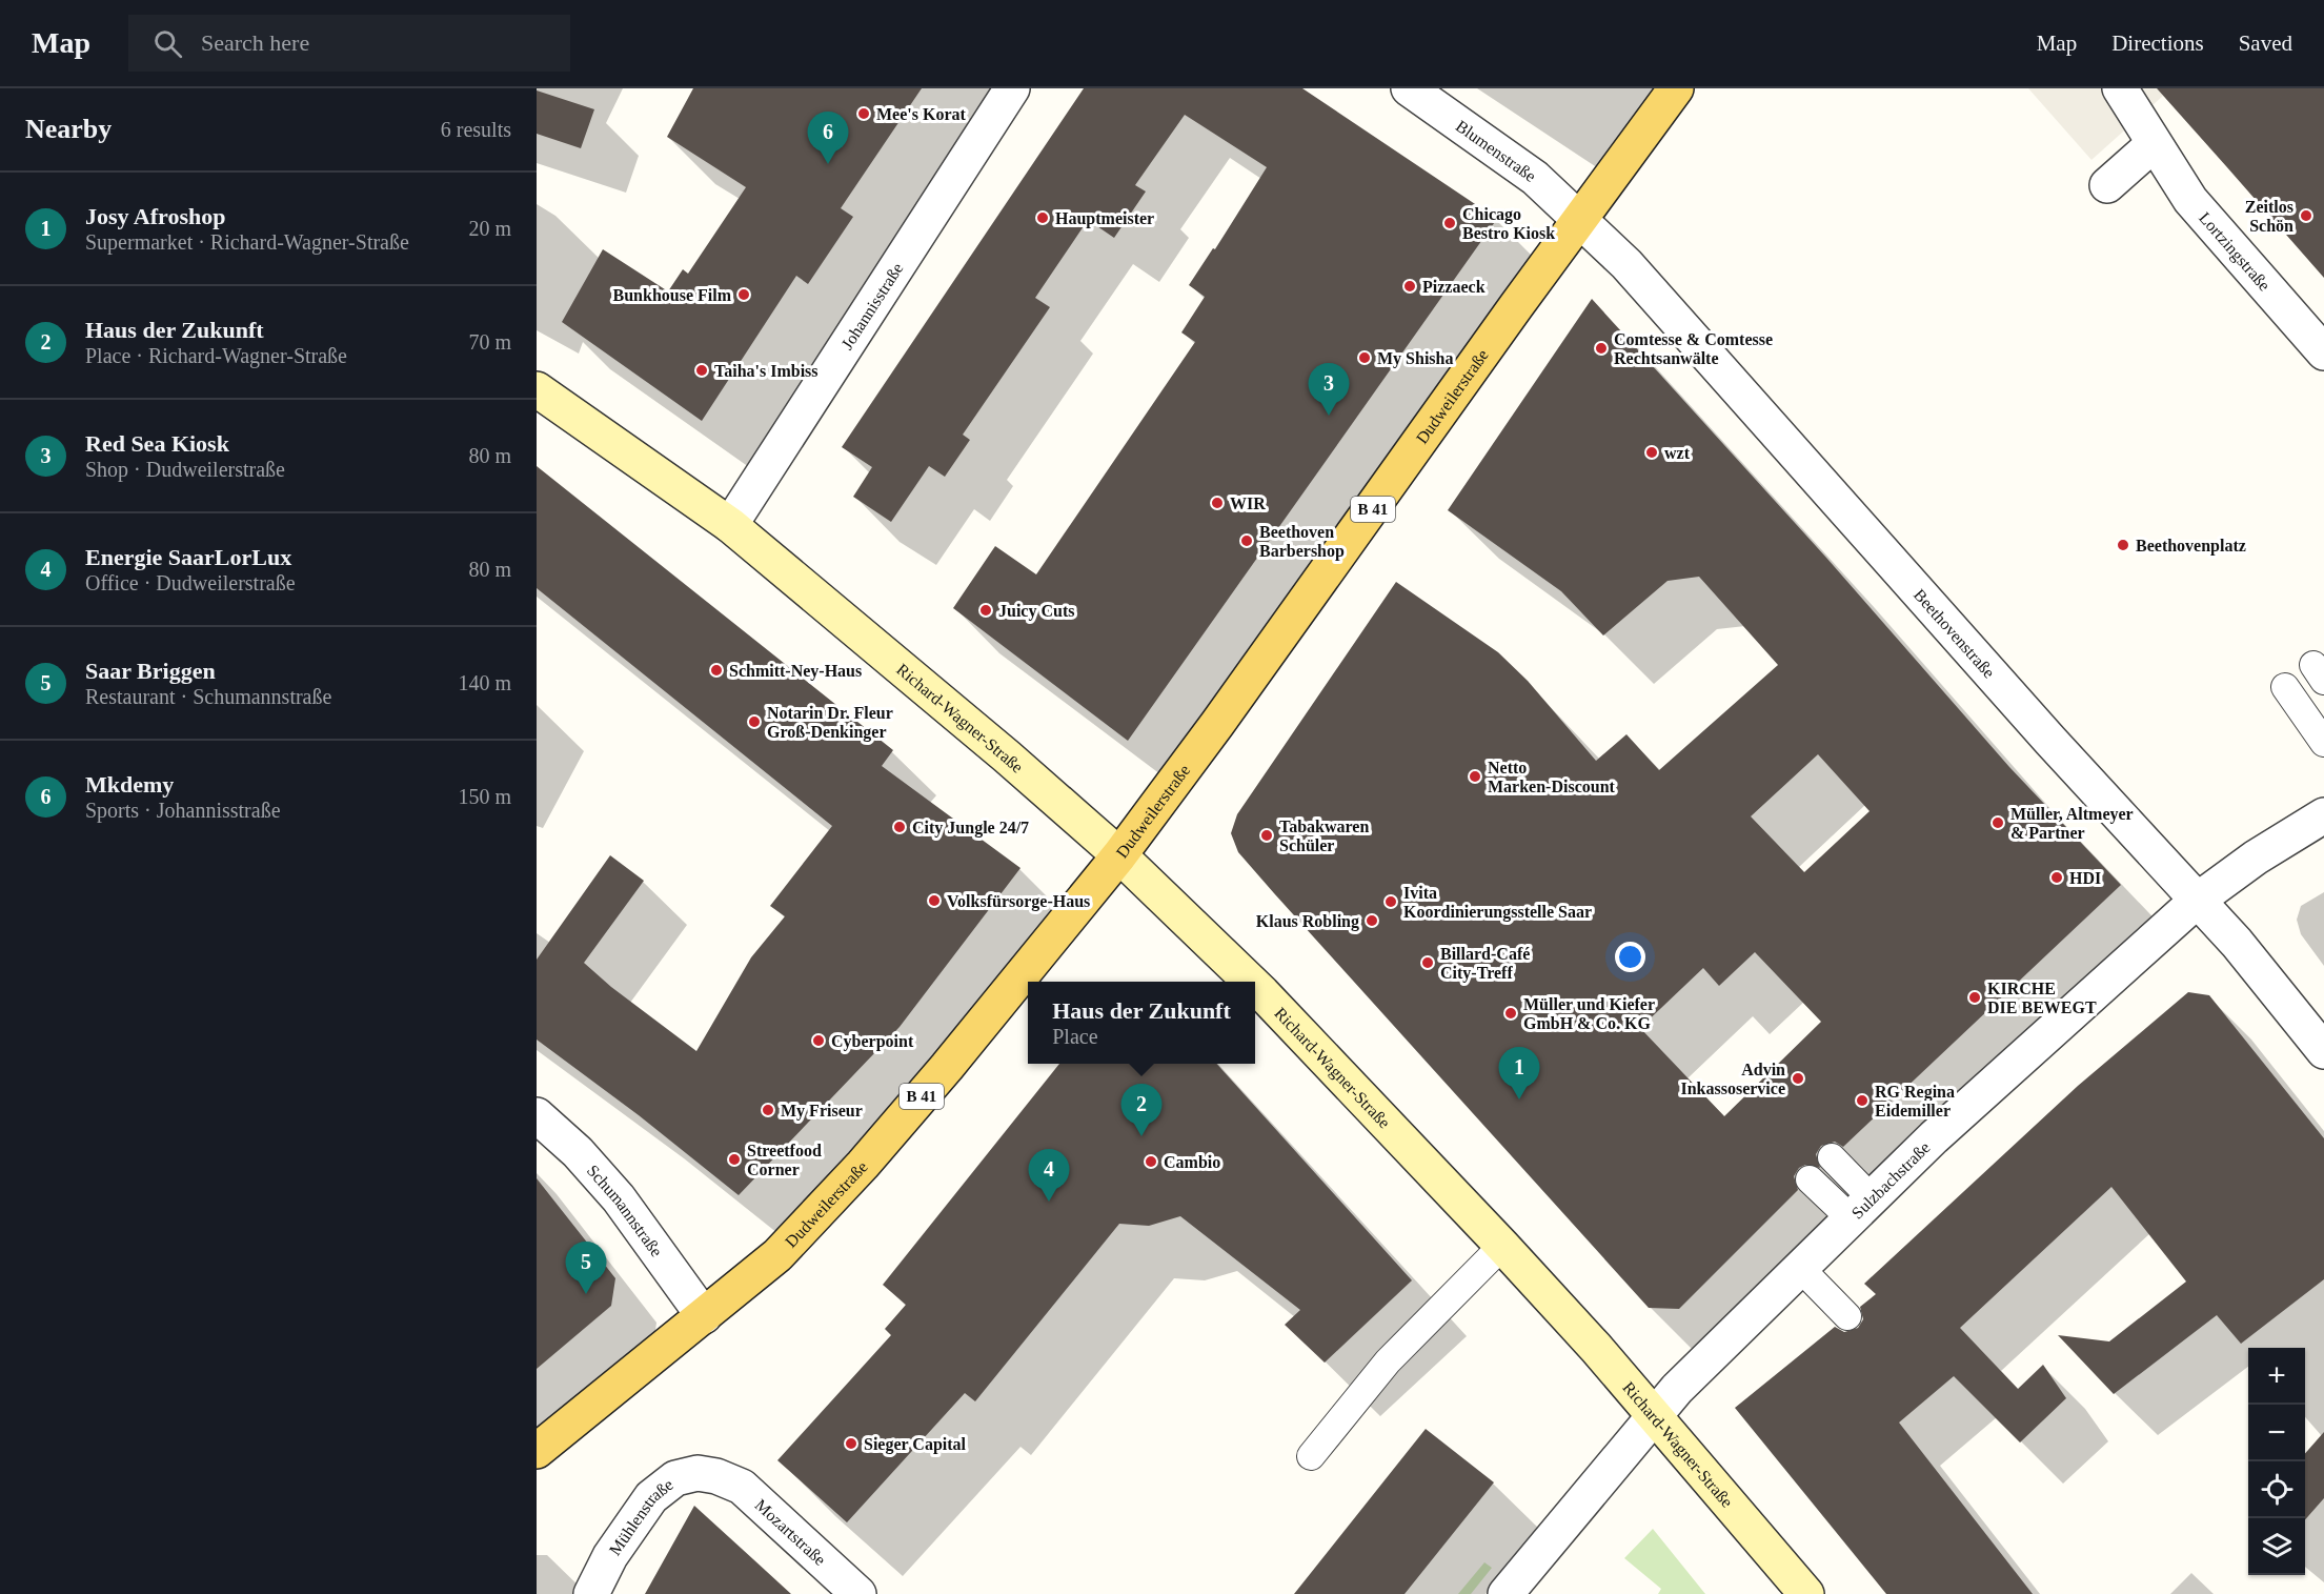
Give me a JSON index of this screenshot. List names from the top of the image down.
{
  "streets": {
    "main road": ["Dudweilerstraße", "B 41", "Richard-Wagner-Straße"],
    "street": [
      "Blumenstraße",
      "Lortzingstraße",
      "Johannisstraße",
      "Beethovenstraße",
      "Sulzbachstraße",
      "Schumannstraße",
      "Mühlenstraße",
      "Mozartstraße"
    ]
  },
  "crossings": [
    ["Blumenstraße", "Dudweilerstraße"],
    ["Blumenstraße", "Beethovenstraße"],
    ["Johannisstraße", "Richard-Wagner-Straße"],
    ["Dudweilerstraße", "Beethovenstraße"],
    ["Dudweilerstraße", "Richard-Wagner-Straße"],
    ["Dudweilerstraße", "Schumannstraße"],
    ["Beethovenstraße", "Sulzbachstraße"],
    ["Richard-Wagner-Straße", "Sulzbachstraße"],
    ["Mühlenstraße", "Mozartstraße"]
  ],
  "places": [
    "Mee's Korat",
    "Zeitlos Schön",
    "Hauptmeister",
    "Chicago Bestro Kiosk",
    "Pizzaeck",
    "Bunkhouse Film",
    "Comtesse & Comtesse Rechtsanwälte",
    "My Shisha",
    "Taiha's Imbiss",
    "wzt",
    "WIR",
    "Beethoven Barbershop",
    "Beethovenplatz",
    "Juicy Cuts",
    "Schmitt-Ney-Haus",
    "Notarin Dr. Fleur Groß-Denkinger",
    "Netto Marken-Discount",
    "Müller, Altmeyer & Partner",
    "City Jungle 24/7",
    "Tabakwaren Schüler",
    "HDI",
    "Volksfürsorge-Haus",
    "Ivita Koordinierungsstelle Saar",
    "Klaus Robling",
    "Billard-Café City-Treff",
    "KIRCHE DIE BEWEGT",
    "Müller und Kiefer GmbH & Co. KG",
    "Cyberpoint",
    "Advin Inkassoservice",
    "RG Regina Eidemiller",
    "My Friseur",
    "Streetfood Corner",
    "Cambio",
    "Sieger Capital"
  ],
  "page": {
    "header": "Map",
    "search": "Search here",
    "nav": ["Map", "Directions", "Saved"],
    "heading": ["Nearby", "6 results"],
    "pins": [
      "6",
      "3",
      "1",
      "2",
      "4",
      "5"
    ],
    "list": [
      {
        "mark": "1",
        "name": "Josy Afroshop",
        "note": "Supermarket · Richard-Wagner-Straße",
        "value": "20 m"
      },
      {
        "mark": "2",
        "name": "Haus der Zukunft",
        "note": "Place · Richard-Wagner-Straße",
        "value": "70 m"
      },
      {
        "mark": "3",
        "name": "Red Sea Kiosk",
        "note": "Shop · Dudweilerstraße",
        "value": "80 m"
      },
      {
        "mark": "4",
        "name": "Energie SaarLorLux",
        "note": "Office · Dudweilerstraße",
        "value": "80 m"
      },
      {
        "mark": "5",
        "name": "Saar Briggen",
        "note": "Restaurant · Schumannstraße",
        "value": "140 m"
      },
      {
        "mark": "6",
        "name": "Mkdemy",
        "note": "Sports · Johannisstraße",
        "value": "150 m"
      }
    ],
    "popup": ["Haus der Zukunft", "Place"],
    "map_buttons": ["+", "−"]
  }
}
